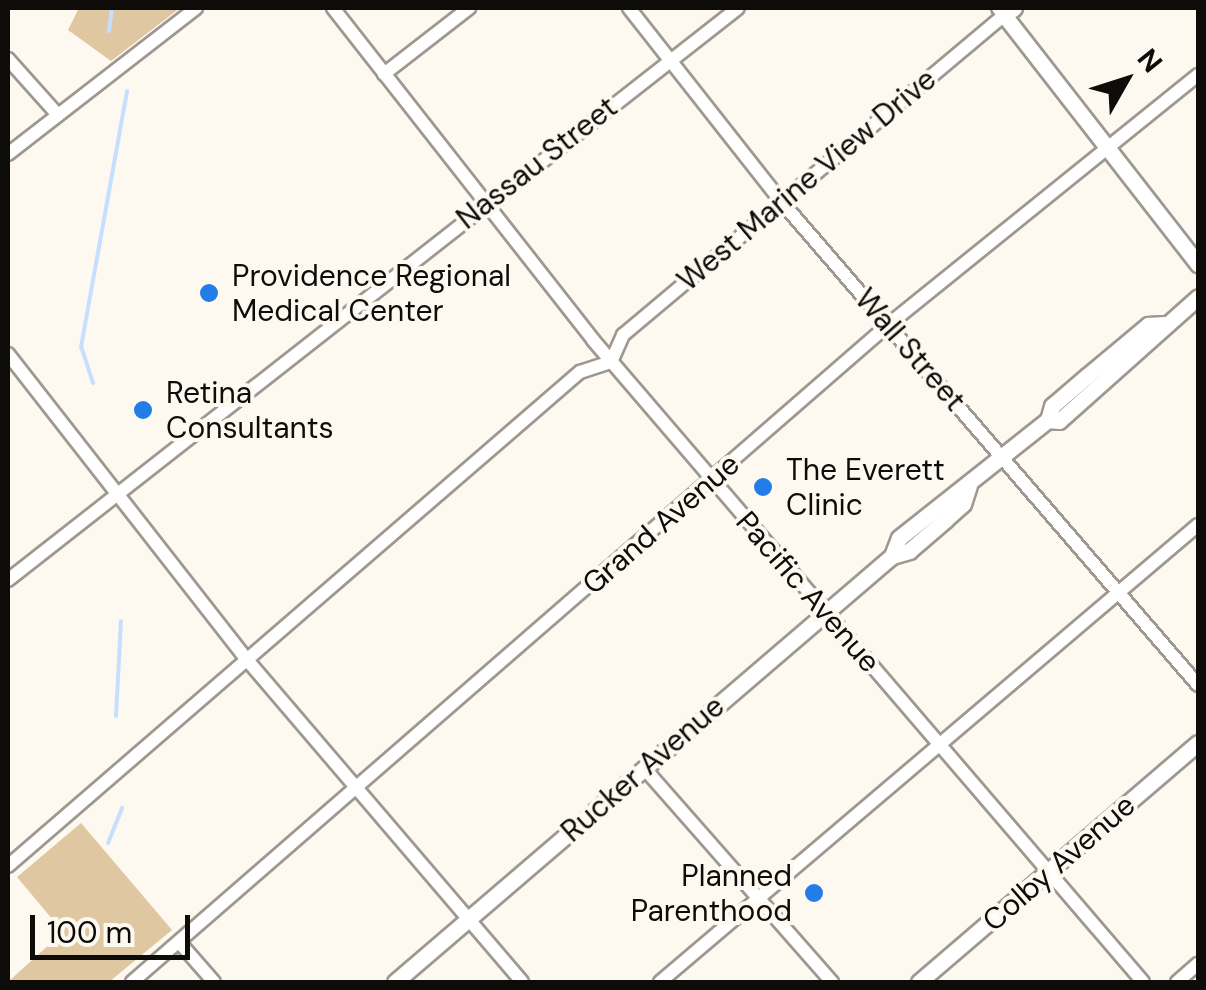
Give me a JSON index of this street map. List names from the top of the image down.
{
  "streets": {
    "main road": ["Rucker Avenue", "Colby Avenue"],
    "street": [
      "Nassau Street",
      "West Marine View Drive",
      "Wall Street",
      "Grand Avenue",
      "Pacific Avenue"
    ]
  },
  "crossings": [
    ["Nassau Street", "Wall Street"],
    ["Nassau Street", "Pacific Avenue"],
    ["West Marine View Drive", "Wall Street"],
    ["West Marine View Drive", "Pacific Avenue"],
    ["Wall Street", "Grand Avenue"],
    ["Wall Street", "Rucker Avenue"],
    ["Grand Avenue", "Pacific Avenue"],
    ["Pacific Avenue", "Rucker Avenue"],
    ["Pacific Avenue", "Colby Avenue"]
  ],
  "places": [
    "Providence Regional Medical Center",
    "Retina Consultants",
    "The Everett Clinic",
    "Planned Parenthood"
  ],
  "scale_bar": "100 m",
  "north": "top right"
}
